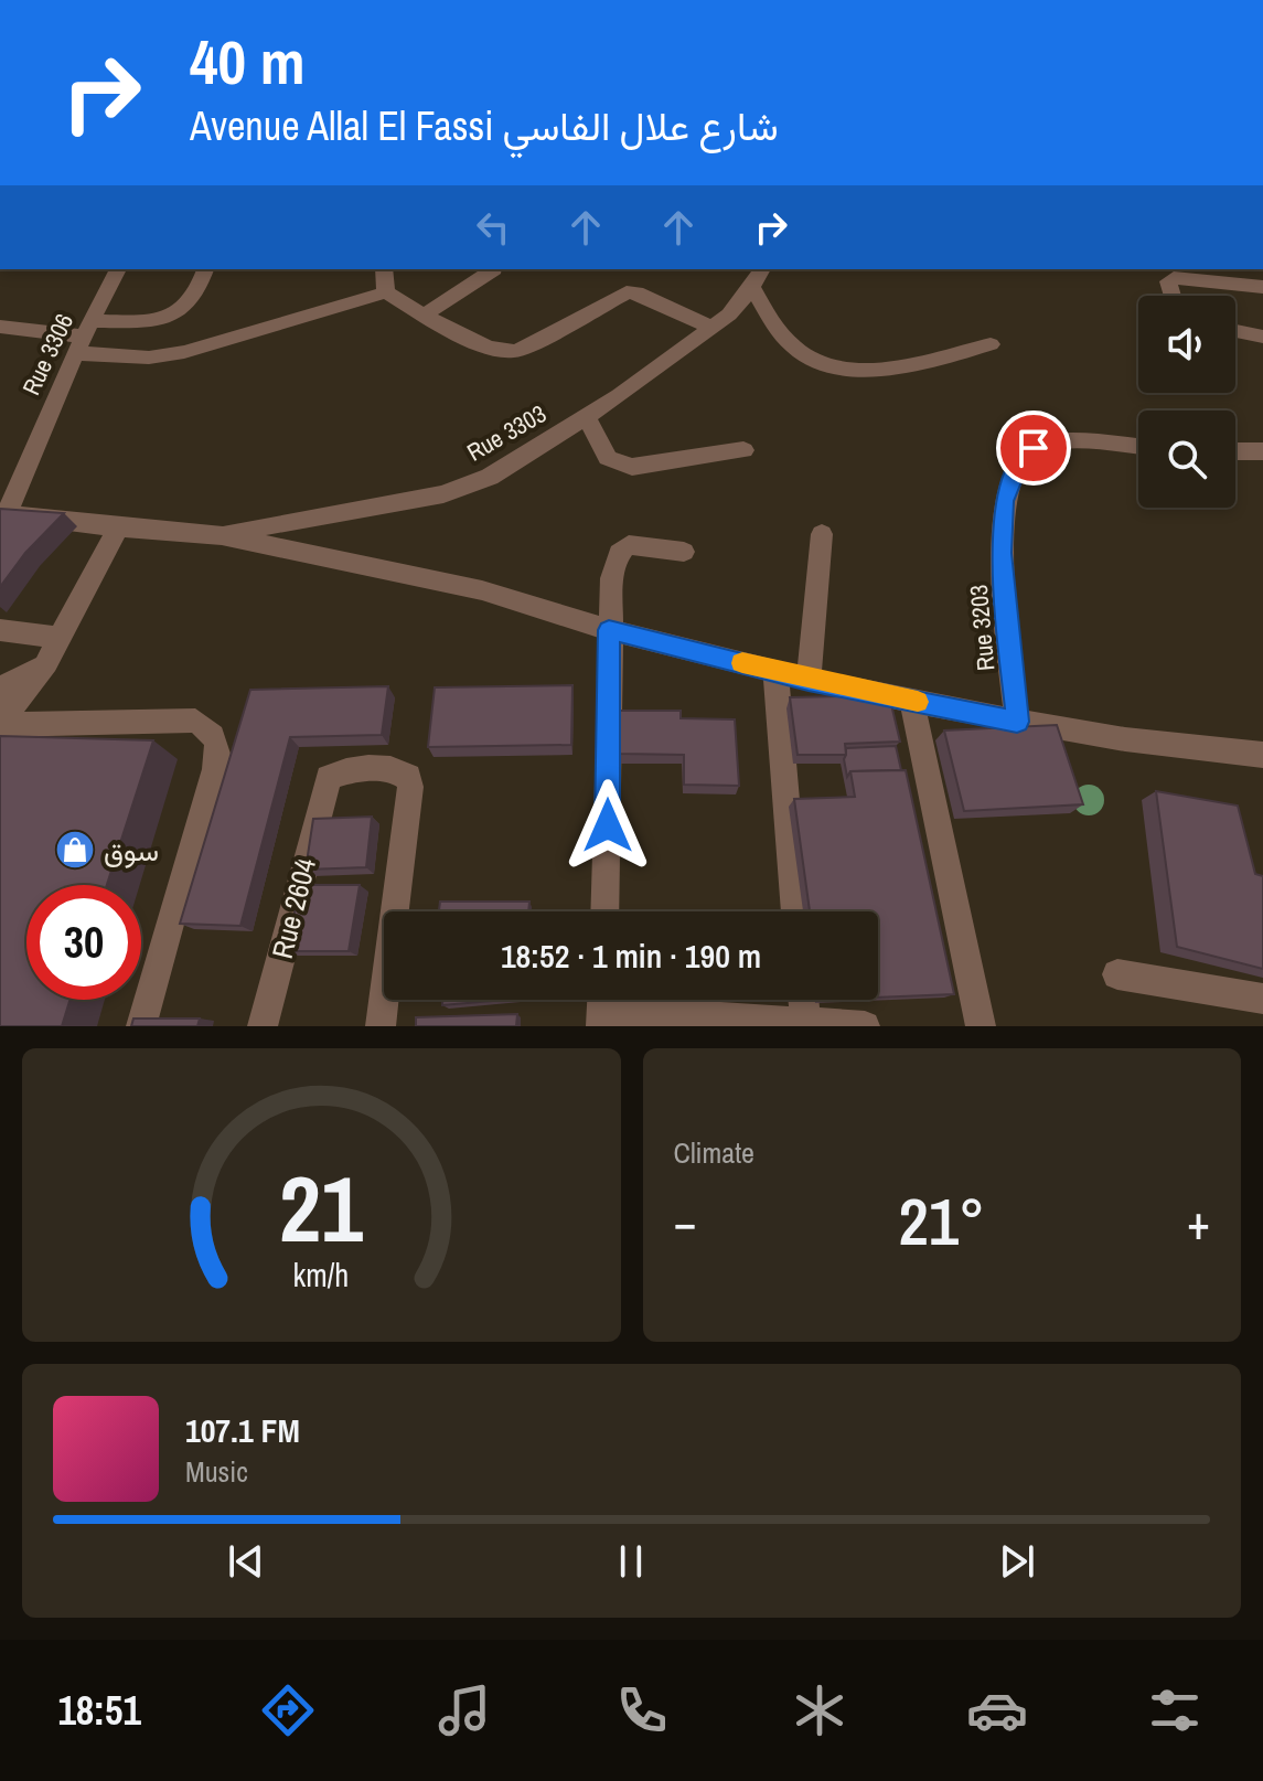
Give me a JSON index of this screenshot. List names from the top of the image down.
{
  "streets": {
    "street": [
      "Rue 3306",
      "Rue 3303",
      "Rue 3203",
      "Rue 2604"
    ]
  },
  "places": {
    "shop": ["سوق"]
  },
  "page": {
    "turn": ["40 m", "Avenue Allal El Fassi شارع علال الفاسي"],
    "limit": "30",
    "trip": "18:52 · 1 min · 190 m",
    "tile": "Climate",
    "heat": ["−", "21°", "+"],
    "song": ["107.1 FM", "Music"],
    "tabs": "18:51",
    "gauge": ["21", "km/h"]
  }
}
